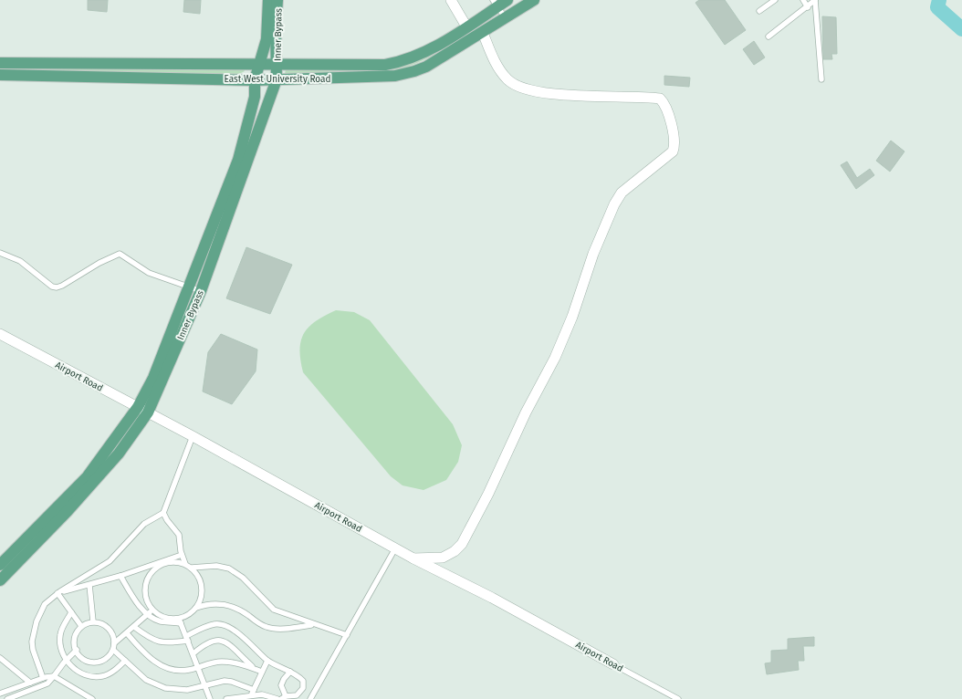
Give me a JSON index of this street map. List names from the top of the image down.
{
  "streets": {
    "main road": ["Inner Bypass", "East West University Road"],
    "street": ["Airport Road"]
  },
  "crossings": [
    ["Inner Bypass", "East West University Road"],
    ["Inner Bypass", "Airport Road"]
  ]
}
